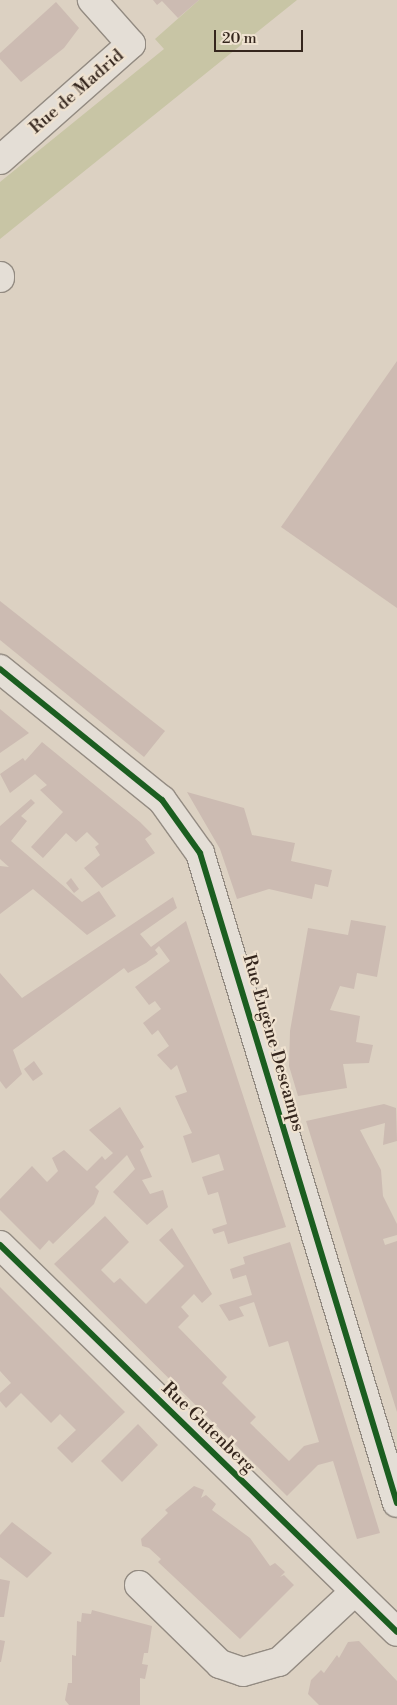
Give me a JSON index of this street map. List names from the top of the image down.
{
  "streets": {
    "street": ["Rue de Madrid", "Rue Eugène Descamps", "Rue Gutenberg"]
  },
  "scale_bar": "20 m"
}
